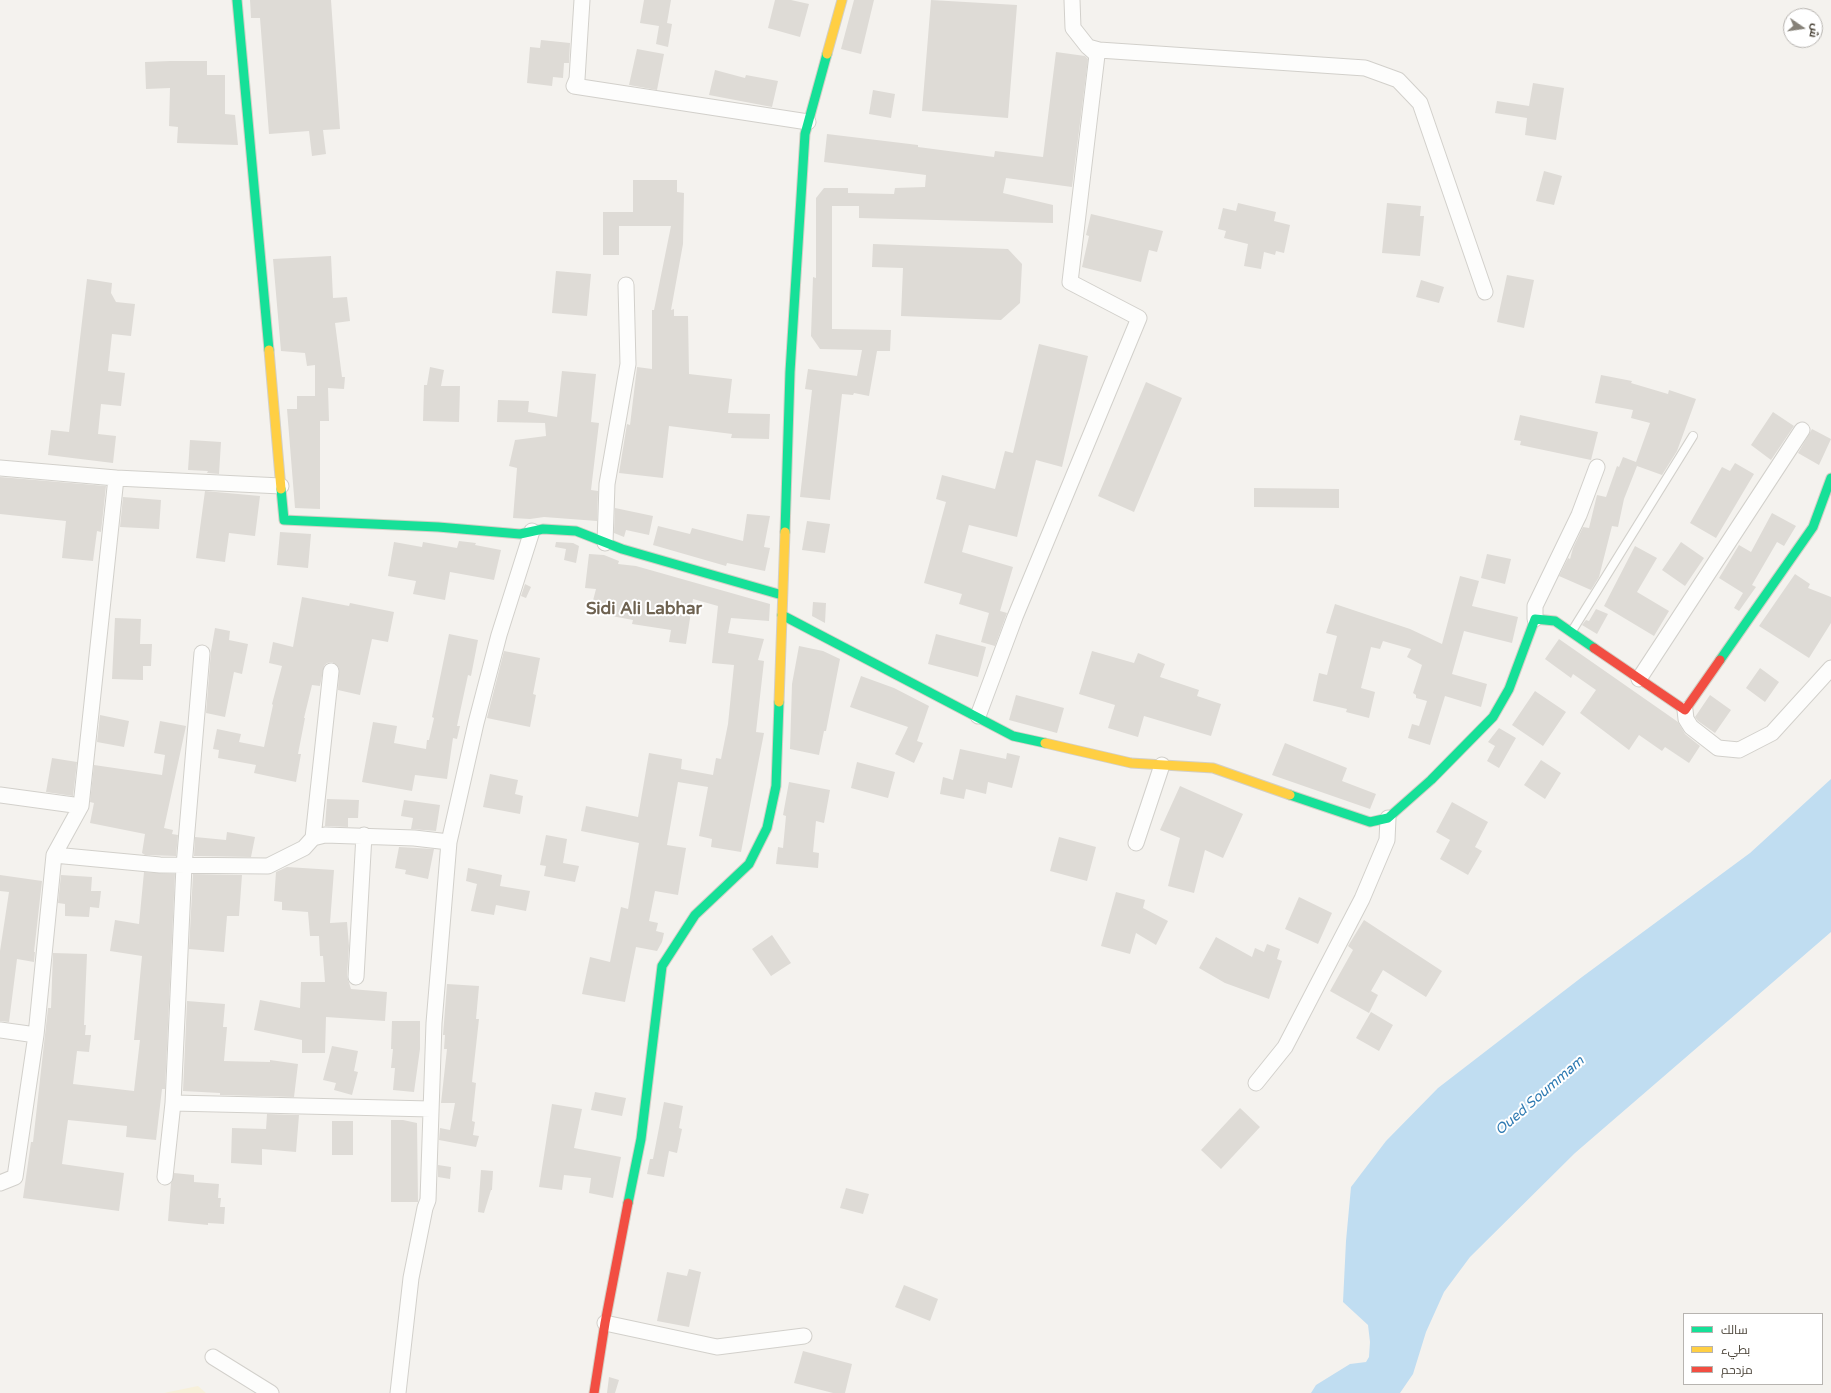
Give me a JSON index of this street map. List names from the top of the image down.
{
  "districts": ["Sidi Ali Labhar"],
  "water": ["Oued Soummam"],
  "legend": ["سالك", "بطيء", "مزدحم"],
  "north": "right"
}
